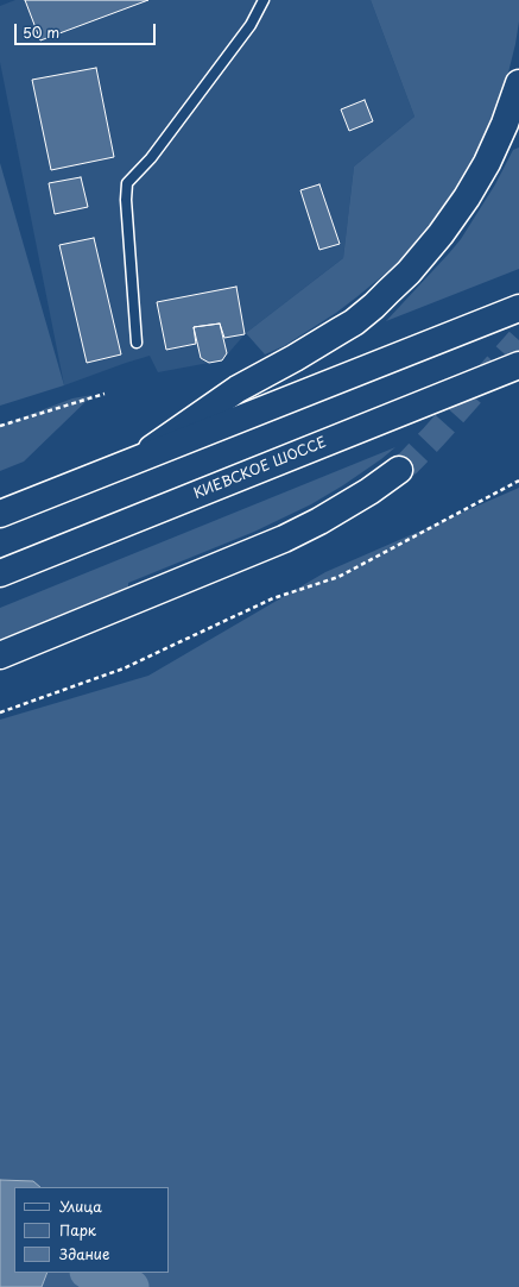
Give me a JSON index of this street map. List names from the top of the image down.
{
  "streets": {
    "main road": ["КИЕВСКОЕ ШОССЕ"]
  },
  "legend": ["Улица", "Парк", "Здание"],
  "scale_bar": "50 m"
}
